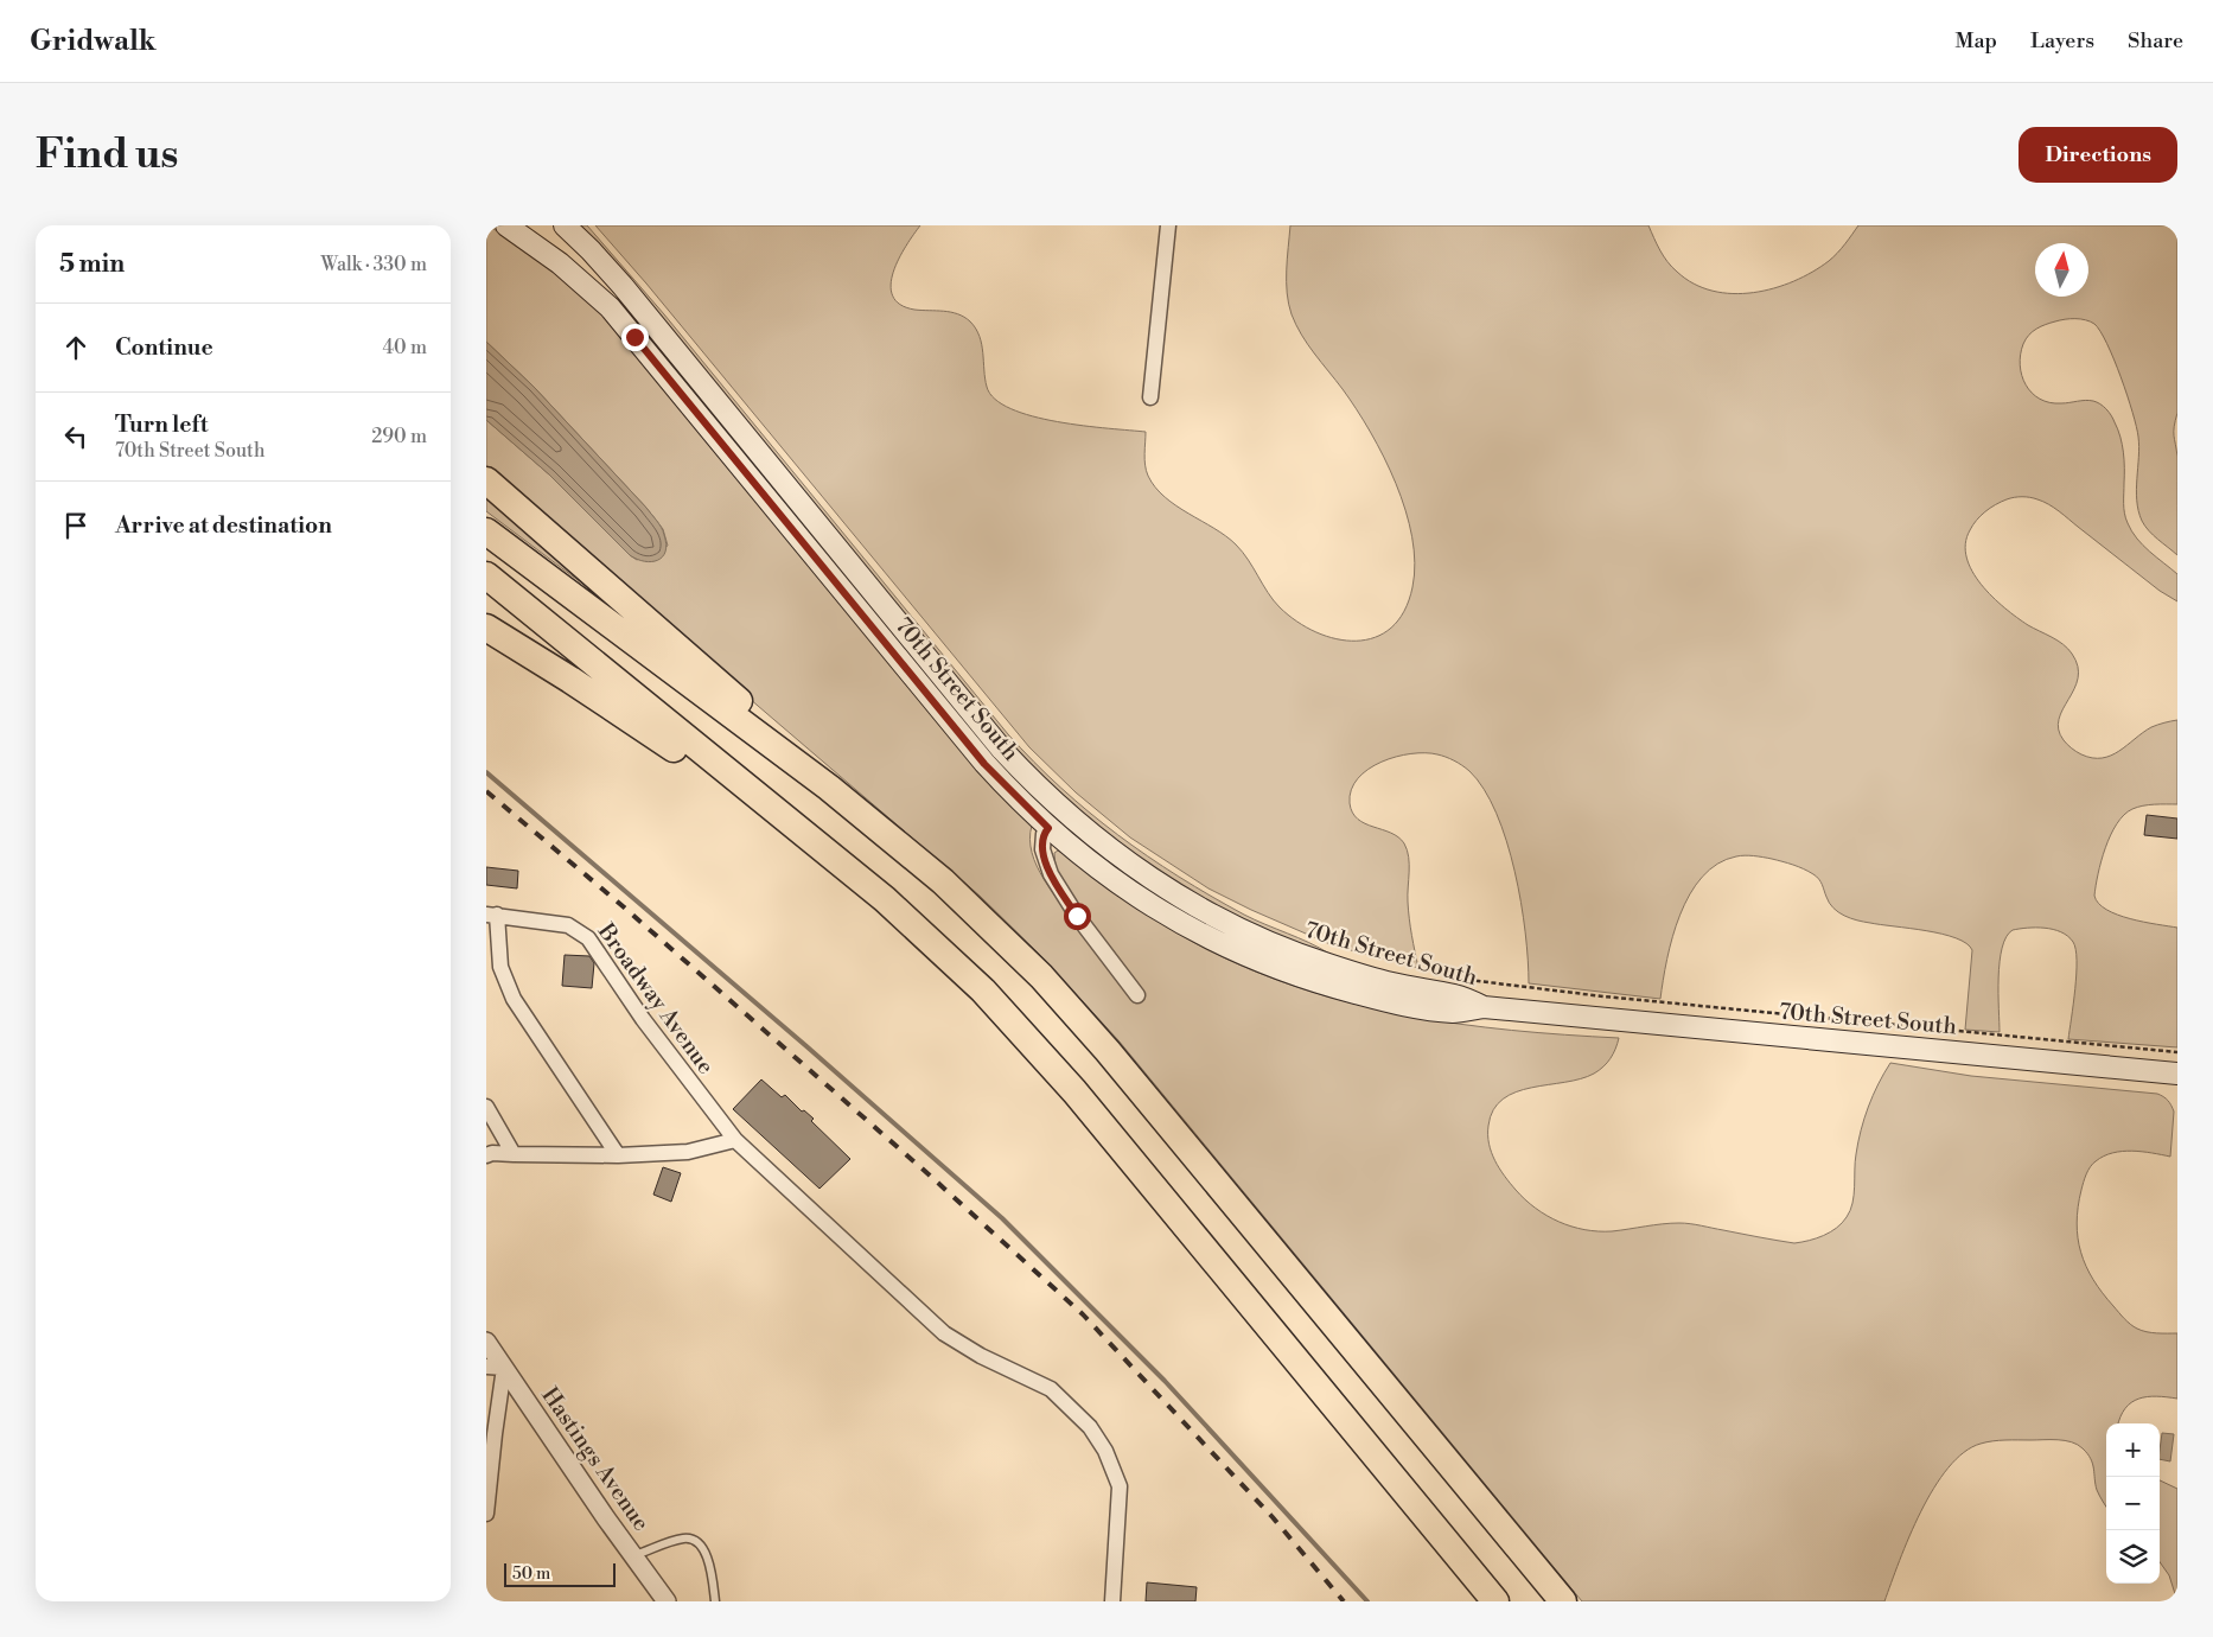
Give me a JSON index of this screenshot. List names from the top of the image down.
{
  "streets": {
    "main road": ["70th Street South"],
    "street": ["Broadway Avenue", "Hastings Avenue"]
  },
  "scale_bar": "50 m",
  "north": "top",
  "page": {
    "header": "Gridwalk",
    "nav": ["Map", "Layers", "Share"],
    "buttons": "Directions",
    "title": "Find us",
    "heading": ["5 min", "Walk · 330 m"],
    "list": [
      ["Continue", "40 m"],
      ["Turn left", "70th Street South", "290 m"],
      "Arrive at destination"
    ],
    "map_buttons": ["+", "−"],
    "scale": "50 m"
  }
}
